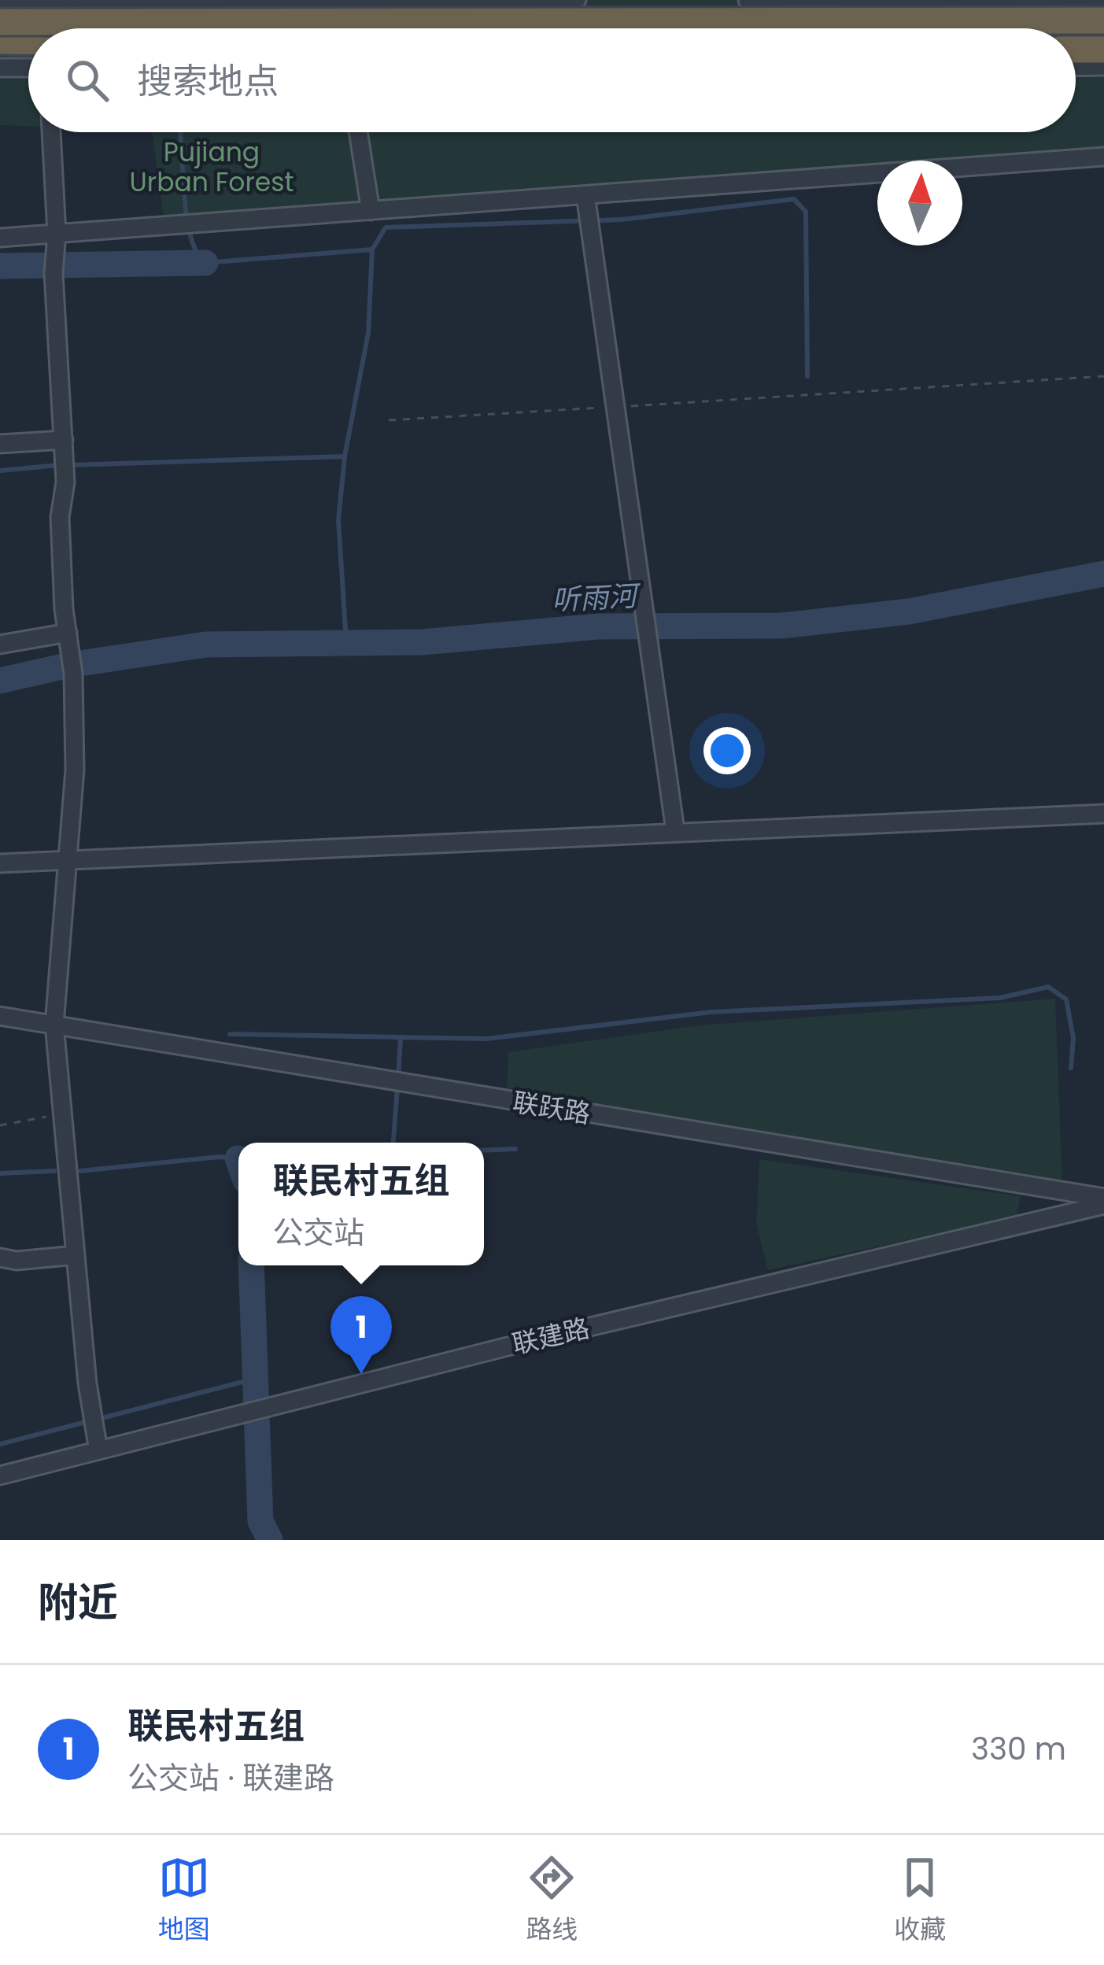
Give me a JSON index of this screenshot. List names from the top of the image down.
{
  "streets": {
    "street": ["联跃路", "联建路"]
  },
  "water": ["听雨河"],
  "parks": ["Pujiang Urban Forest"],
  "north": "top",
  "page": {
    "search": "搜索地点",
    "popup": ["联民村五组", "公交站"],
    "pins": "1",
    "heading": "附近",
    "list": [
      {
        "mark": "1",
        "name": "联民村五组",
        "note": "公交站 · 联建路",
        "value": "330 m"
      }
    ],
    "nav": ["地图", "路线", "收藏"]
  }
}
